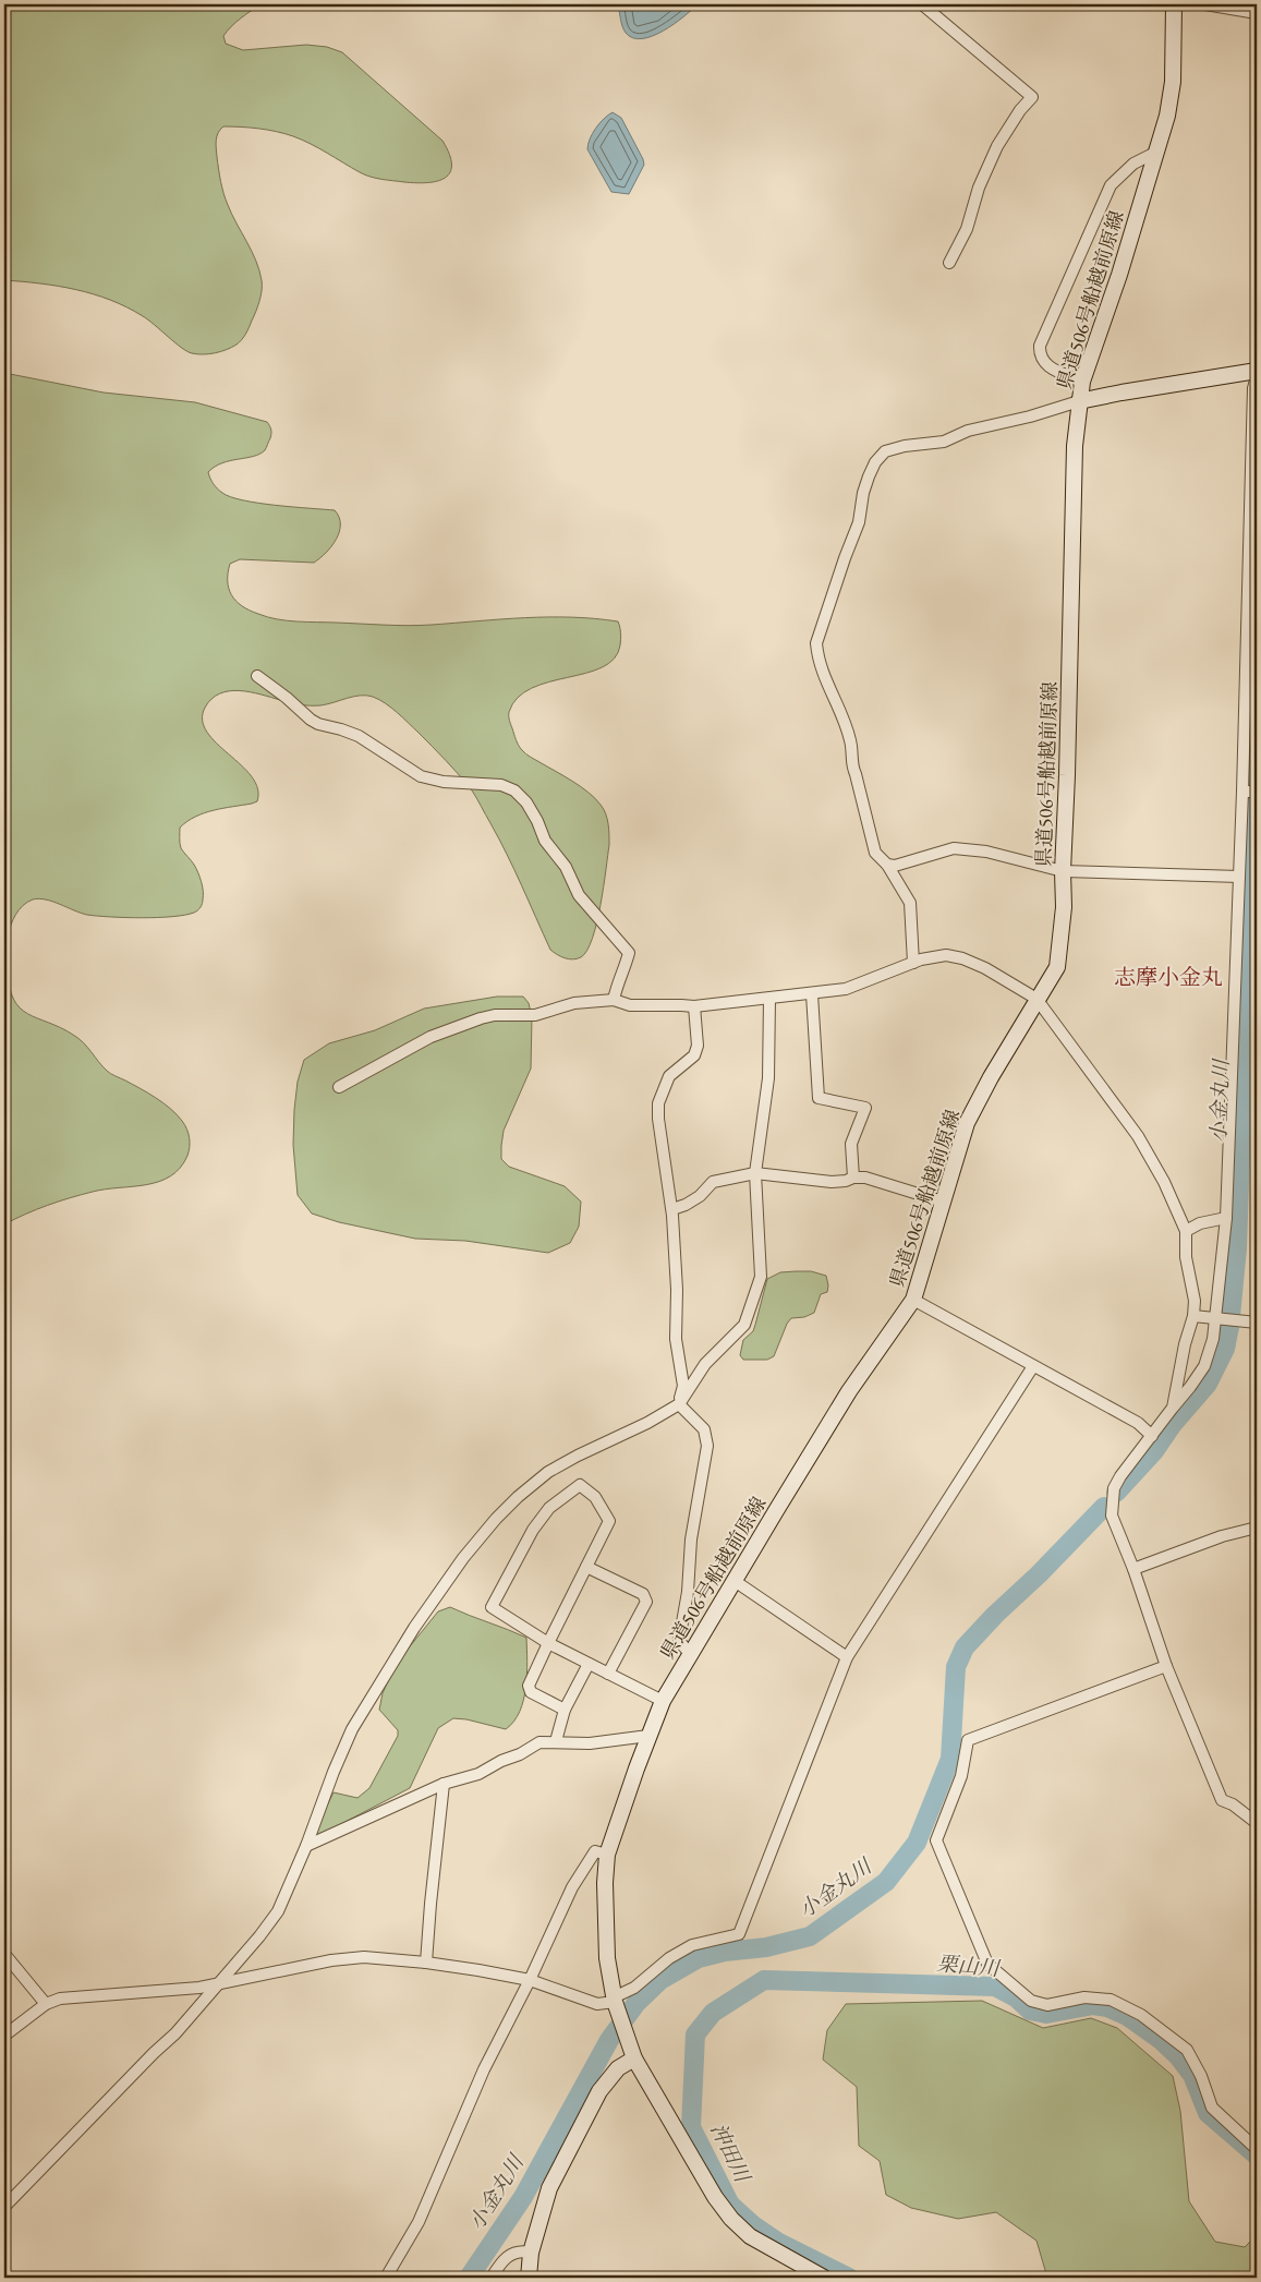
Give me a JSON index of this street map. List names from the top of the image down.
{
  "streets": {
    "main road": ["県道506号船越前原線"]
  },
  "districts": ["志摩小金丸"],
  "water": ["小金丸川", "栗山川", "沖田川"]
}
